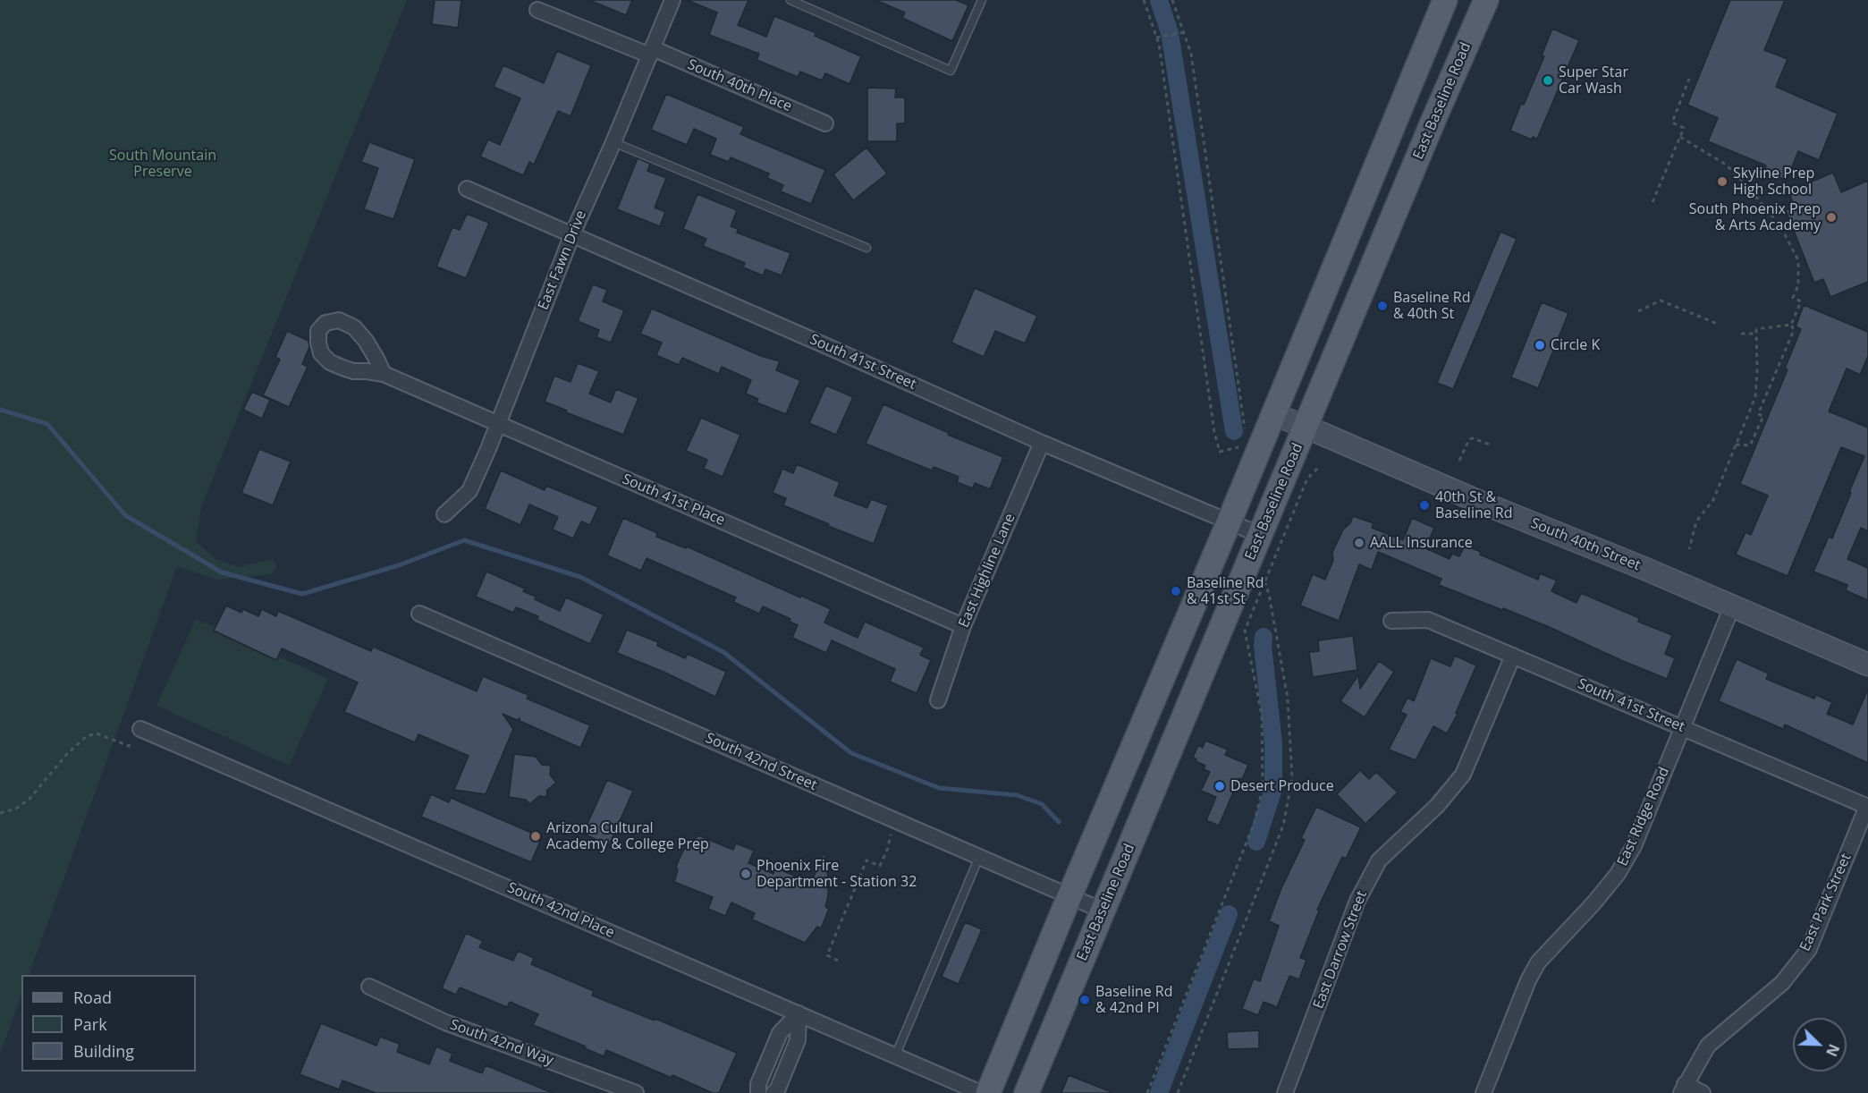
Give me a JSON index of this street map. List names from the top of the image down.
{
  "streets": {
    "main road": ["East Baseline Road", "South 40th Street"],
    "street": [
      "South 40th Place",
      "East Fawn Drive",
      "South 41st Street",
      "South 41st Place",
      "East Highline Lane",
      "South 42nd Street",
      "East Ridge Road",
      "East Park Street",
      "South 42nd Place",
      "East Darrow Street",
      "South 42nd Way"
    ]
  },
  "crossings": [
    ["South 40th Place", "East Fawn Drive"],
    ["East Baseline Road", "South 41st Street"],
    ["East Baseline Road", "South 40th Street"],
    ["East Baseline Road", "South 42nd Street"],
    ["East Fawn Drive", "South 41st Street"],
    ["East Fawn Drive", "South 41st Place"],
    ["South 41st Street", "East Highline Lane"],
    ["South 41st Street", "East Ridge Road"],
    ["South 41st Street", "East Park Street"],
    ["South 41st Street", "East Darrow Street"],
    ["South 41st Place", "East Highline Lane"],
    ["South 40th Street", "East Ridge Road"]
  ],
  "parks": ["South Mountain Preserve"],
  "places": [
    "Super Star Car Wash",
    "Skyline Prep High School",
    "South Phoenix Prep & Arts Academy",
    "Baseline Rd & 40th St",
    "Circle K",
    "40th St & Baseline Rd",
    "AALL Insurance",
    "Baseline Rd & 41st St",
    "Desert Produce",
    "Arizona Cultural Academy & College Prep",
    "Phoenix Fire Department - Station 32",
    "Baseline Rd & 42nd Pl"
  ],
  "legend": ["Road", "Park", "Building"],
  "north": "bottom right"
}
